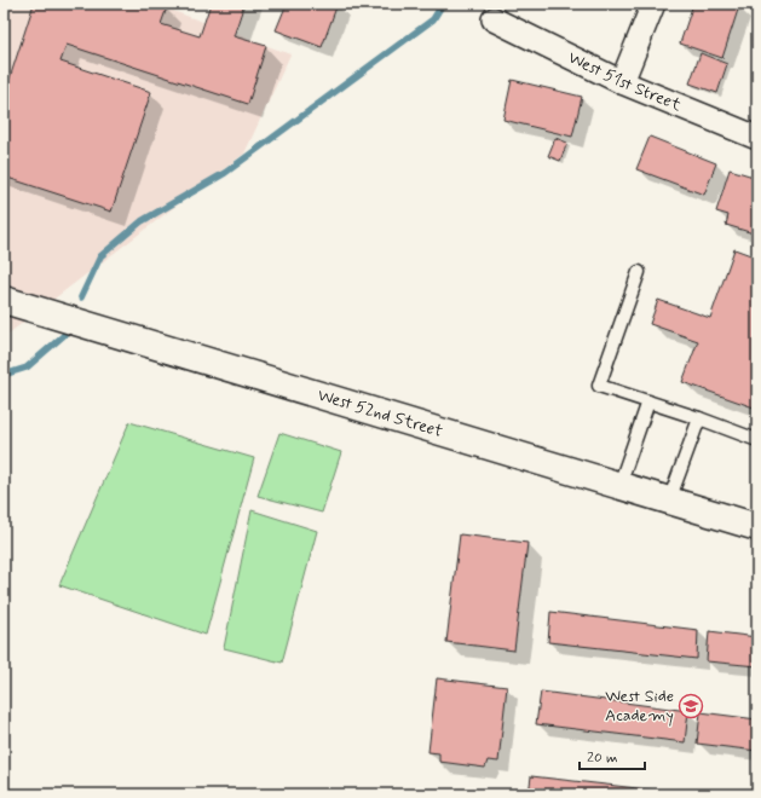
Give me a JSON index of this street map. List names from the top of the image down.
{
  "streets": {
    "main road": ["West 52nd Street"],
    "street": ["West 51st Street"]
  },
  "places": {
    "school or university": ["West Side Academy"]
  },
  "scale_bar": "20 m"
}
